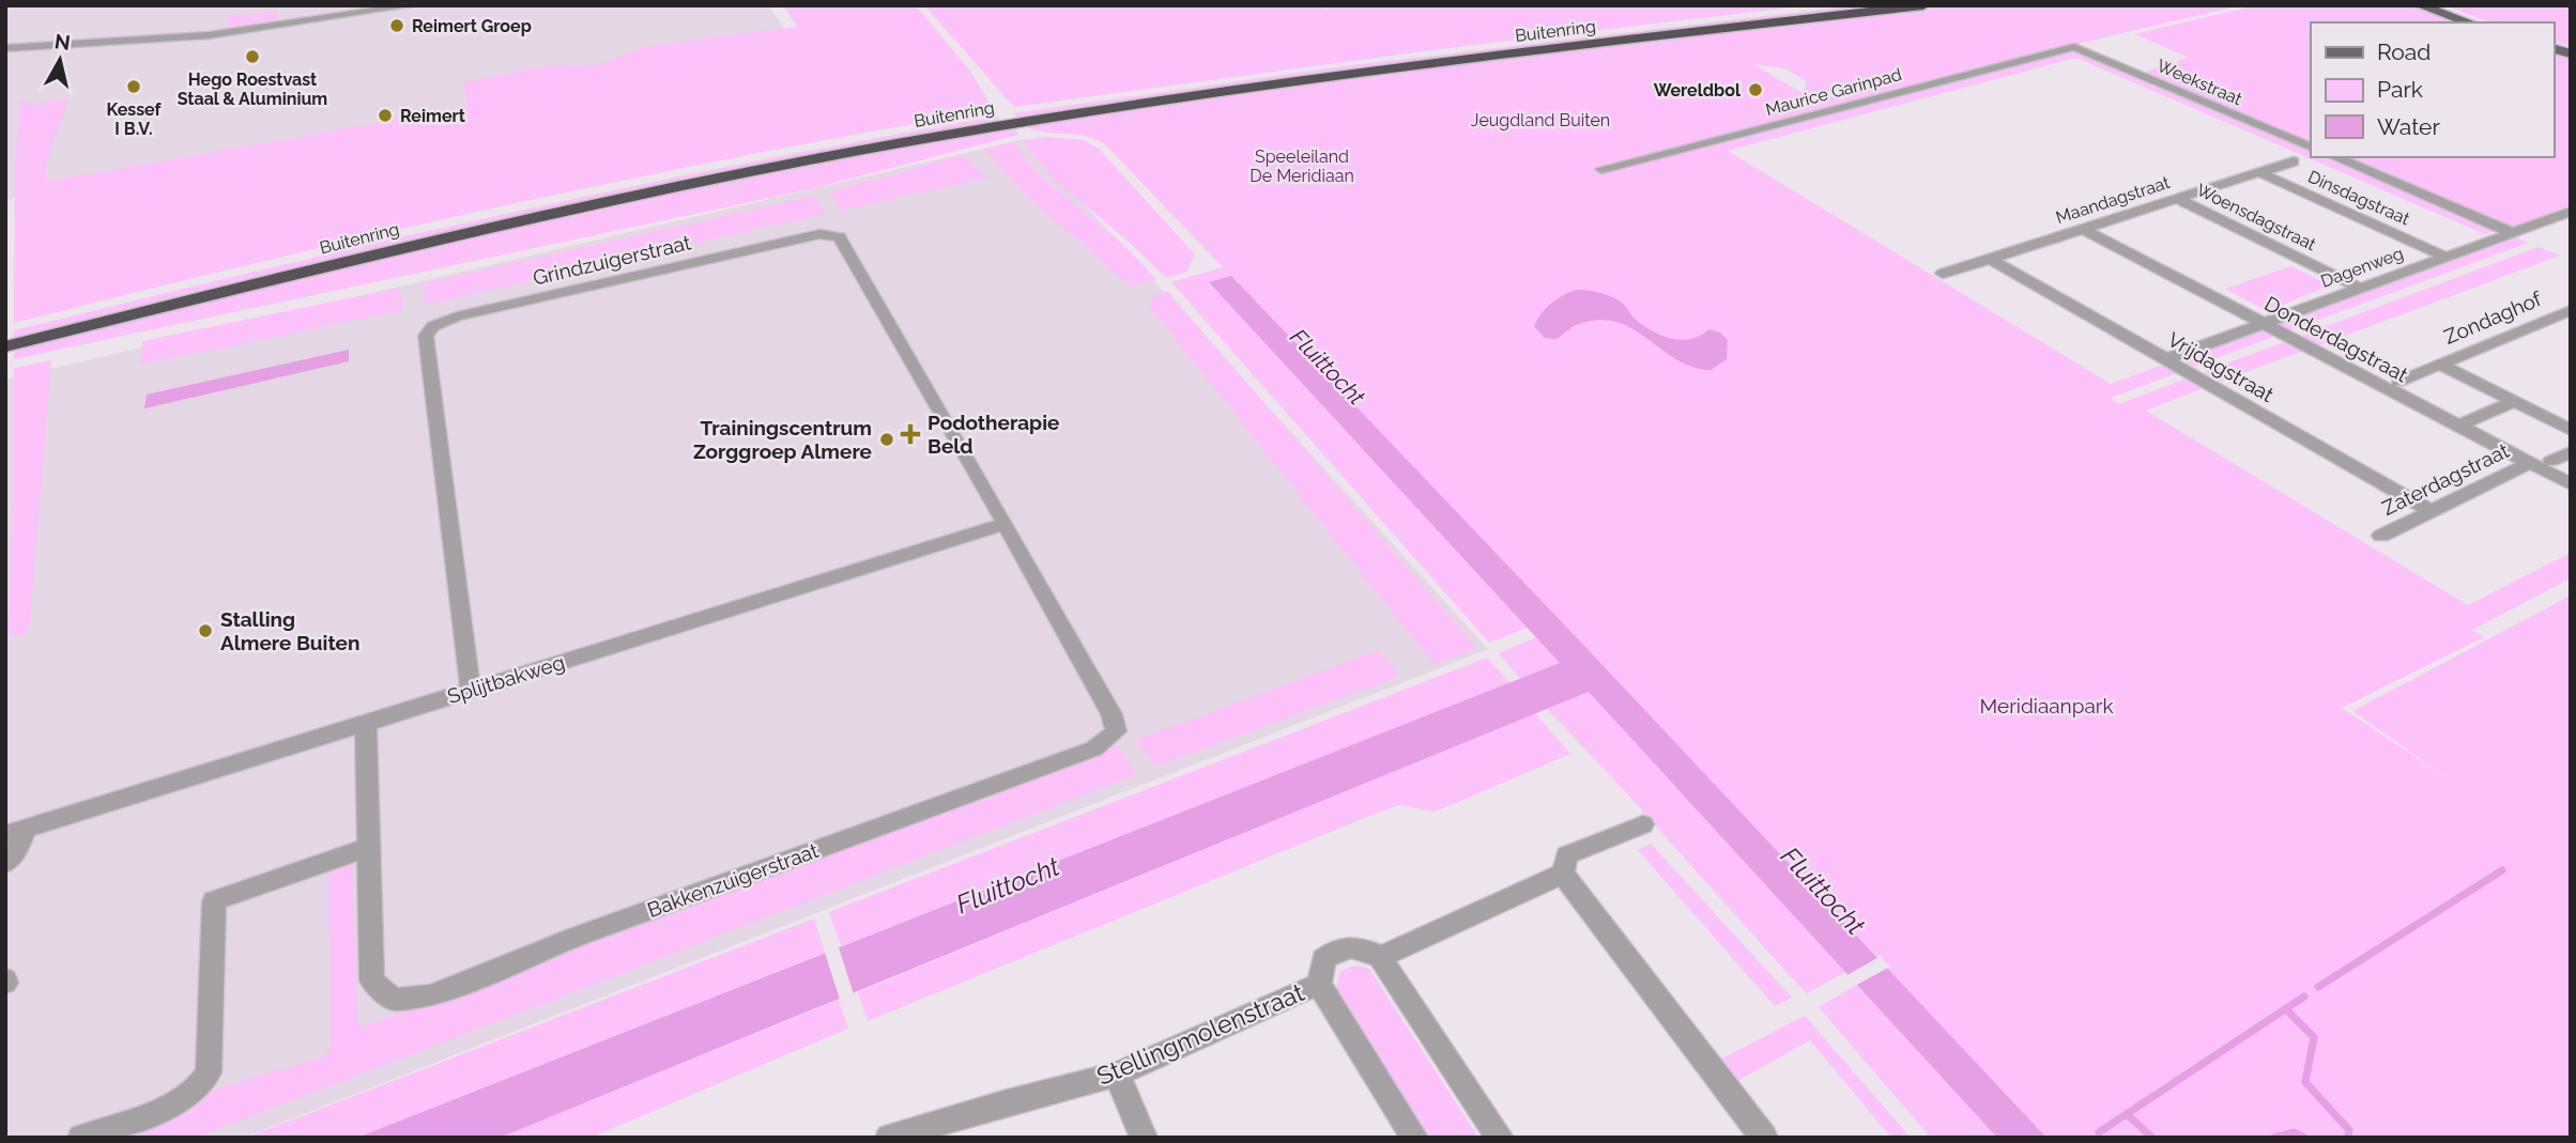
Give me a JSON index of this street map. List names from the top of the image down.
{
  "streets": {
    "highway": ["Buitenring"],
    "street": [
      "Weekstraat",
      "Maurice Garinpad",
      "Dinsdagstraat",
      "Maandagstraat",
      "Woensdagstraat",
      "Grindzuigerstraat",
      "Dagenweg",
      "Zondaghof",
      "Donderdagstraat",
      "Vrijdagstraat",
      "Zaterdagstraat",
      "Splijtbakweg",
      "Bakkenzuigerstraat",
      "Stellingmolenstraat"
    ]
  },
  "crossings": [
    ["Weekstraat", "Maurice Garinpad"],
    ["Dinsdagstraat", "Maandagstraat"],
    ["Dinsdagstraat", "Dagenweg"],
    ["Maandagstraat", "Woensdagstraat"],
    ["Maandagstraat", "Donderdagstraat"],
    ["Maandagstraat", "Vrijdagstraat"],
    ["Woensdagstraat", "Dagenweg"],
    ["Grindzuigerstraat", "Splijtbakweg"],
    ["Grindzuigerstraat", "Bakkenzuigerstraat"],
    ["Dagenweg", "Donderdagstraat"],
    ["Dagenweg", "Vrijdagstraat"],
    ["Donderdagstraat", "Zaterdagstraat"],
    ["Vrijdagstraat", "Zaterdagstraat"],
    ["Splijtbakweg", "Bakkenzuigerstraat"]
  ],
  "water": ["Fluittocht"],
  "parks": ["Jeugdland Buiten", "Speeleiland De Meridiaan", "Meridiaanpark"],
  "places": {
    "other": [
      "Reimert Groep",
      "Hego Roestvast Staal & Aluminium",
      "Kessef I B.V.",
      "Wereldbol",
      "Reimert",
      "Trainingscentrum Zorggroep Almere",
      "Stalling Almere Buiten"
    ],
    "health": ["Podotherapie Beld"]
  },
  "legend": ["Road", "Park", "Water"],
  "north": "top"
}
